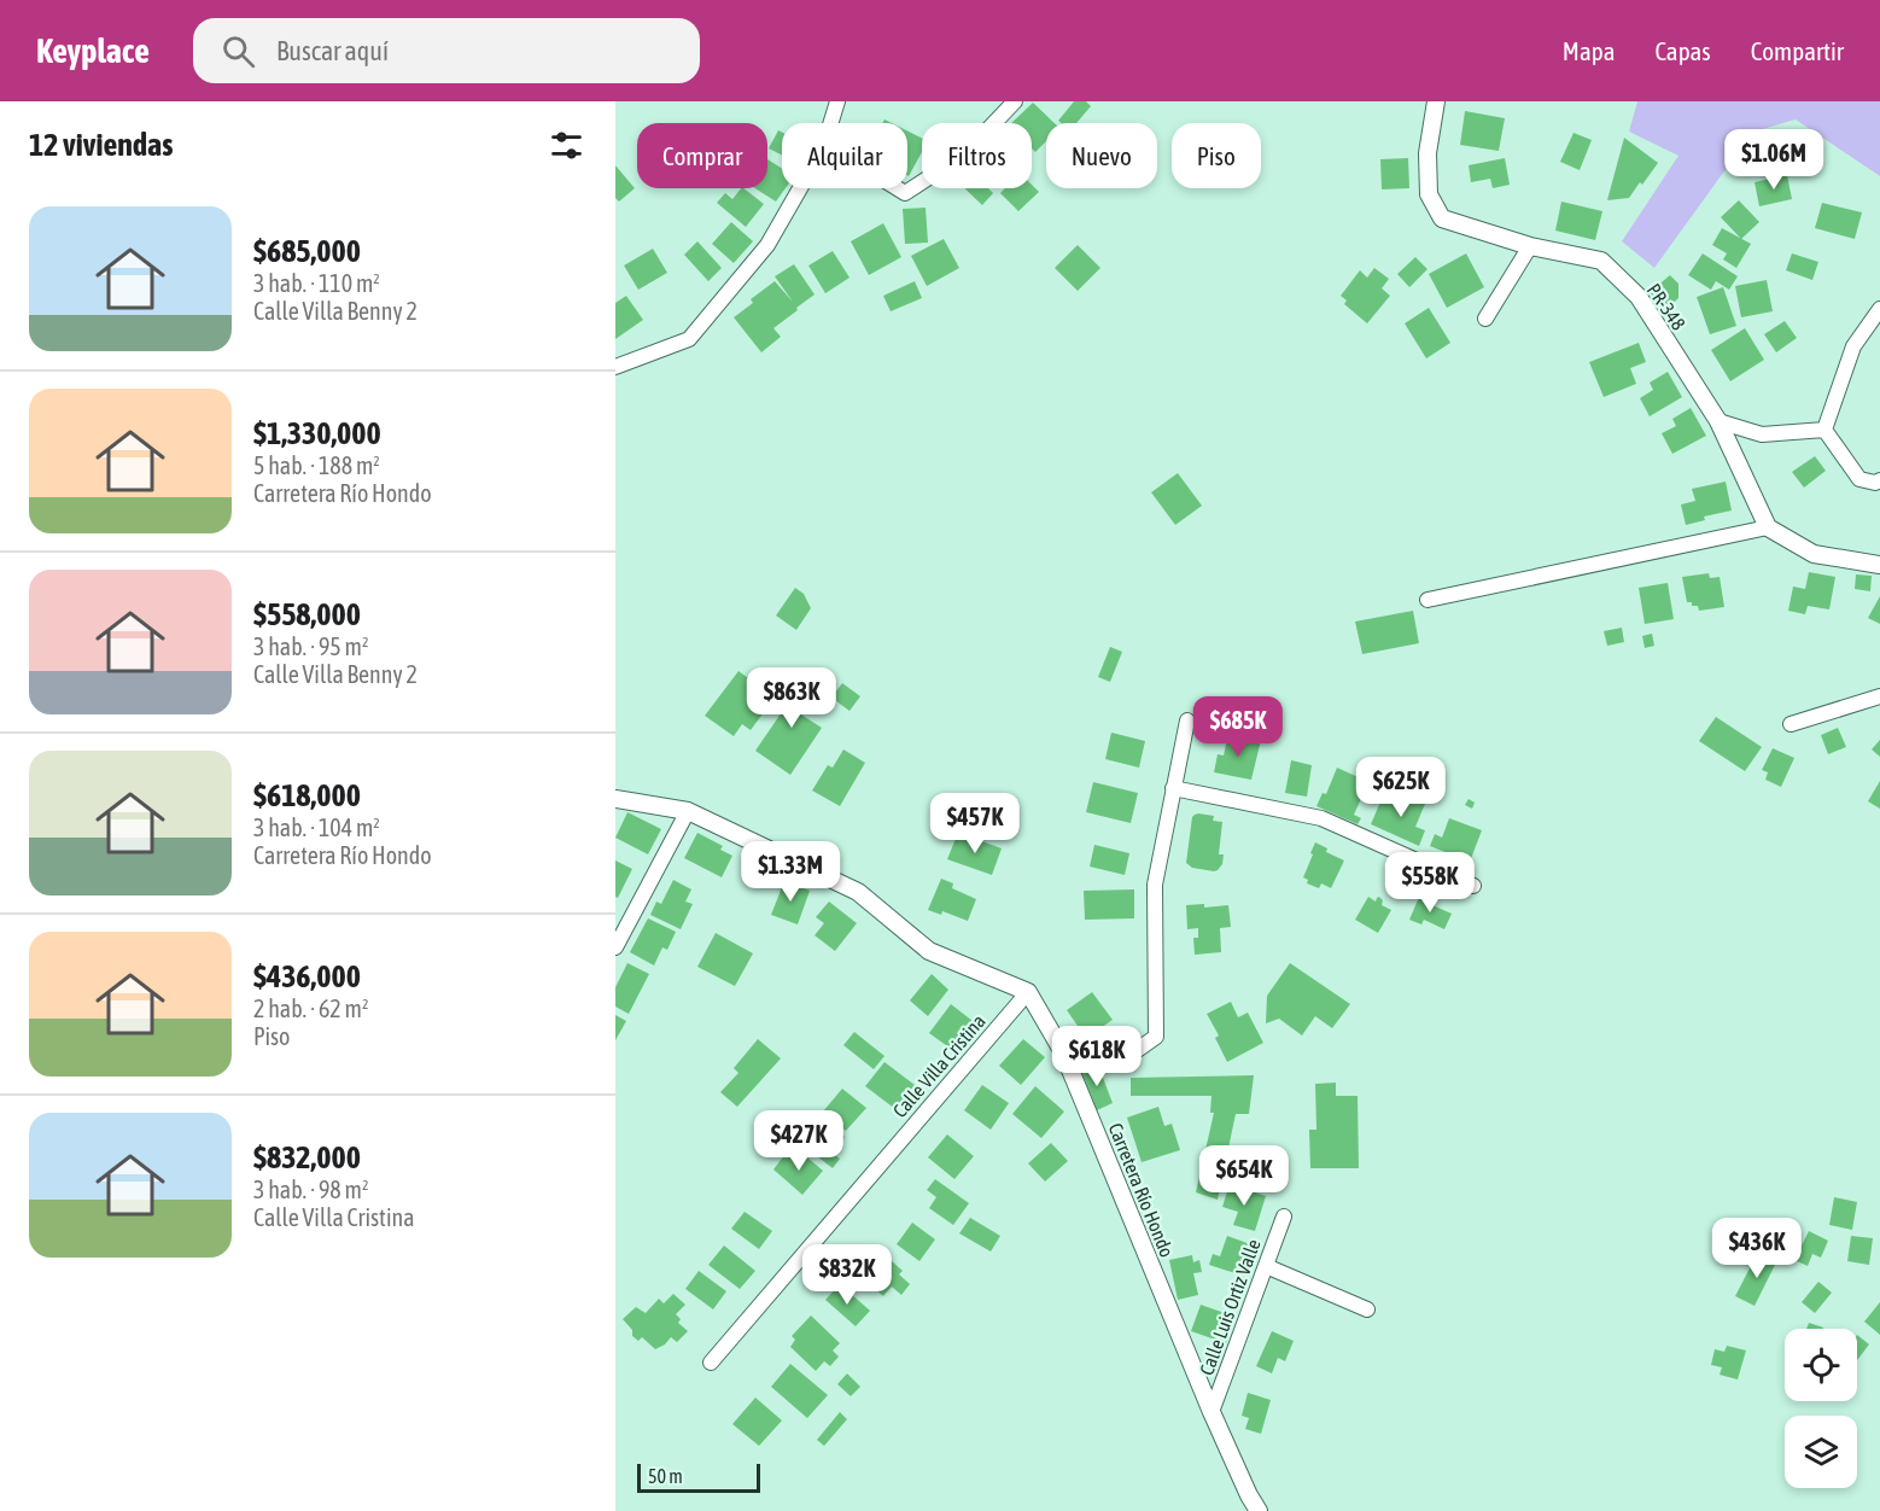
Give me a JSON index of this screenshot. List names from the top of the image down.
{
  "streets": {
    "street": [
      "PR-348",
      "Calle Villa Cristina",
      "Carretera Río Hondo",
      "Calle Luis Ortiz Valle"
    ]
  },
  "crossings": [
    ["Calle Villa Cristina", "Carretera Río Hondo"],
    ["Carretera Río Hondo", "Calle Luis Ortiz Valle"]
  ],
  "scale_bar": "50 m",
  "page": {
    "header": "Keyplace",
    "search": "Buscar aquí",
    "nav": ["Mapa", "Capas", "Compartir"],
    "heading": "12 viviendas",
    "chip": [
      "Comprar",
      "Alquilar",
      "Filtros",
      "Nuevo",
      "Piso"
    ],
    "price": [
      "$1.06M",
      "$863K",
      "$685K",
      "$625K",
      "$457K",
      "$1.33M",
      "$558K",
      "$618K",
      "$427K",
      "$654K",
      "$436K",
      "$832K"
    ],
    "list": [
      {
        "name": "$685,000",
        "note": "3 hab. · 110 m² · Calle Villa Benny 2"
      },
      {
        "name": "$1,330,000",
        "note": "5 hab. · 188 m² · Carretera Río Hondo"
      },
      {
        "name": "$558,000",
        "note": "3 hab. · 95 m² · Calle Villa Benny 2"
      },
      {
        "name": "$618,000",
        "note": "3 hab. · 104 m² · Carretera Río Hondo"
      },
      {
        "name": "$436,000",
        "note": "2 hab. · 62 m² · Piso"
      },
      {
        "name": "$832,000",
        "note": "3 hab. · 98 m² · Calle Villa Cristina"
      }
    ],
    "scale": "50 m"
  }
}
